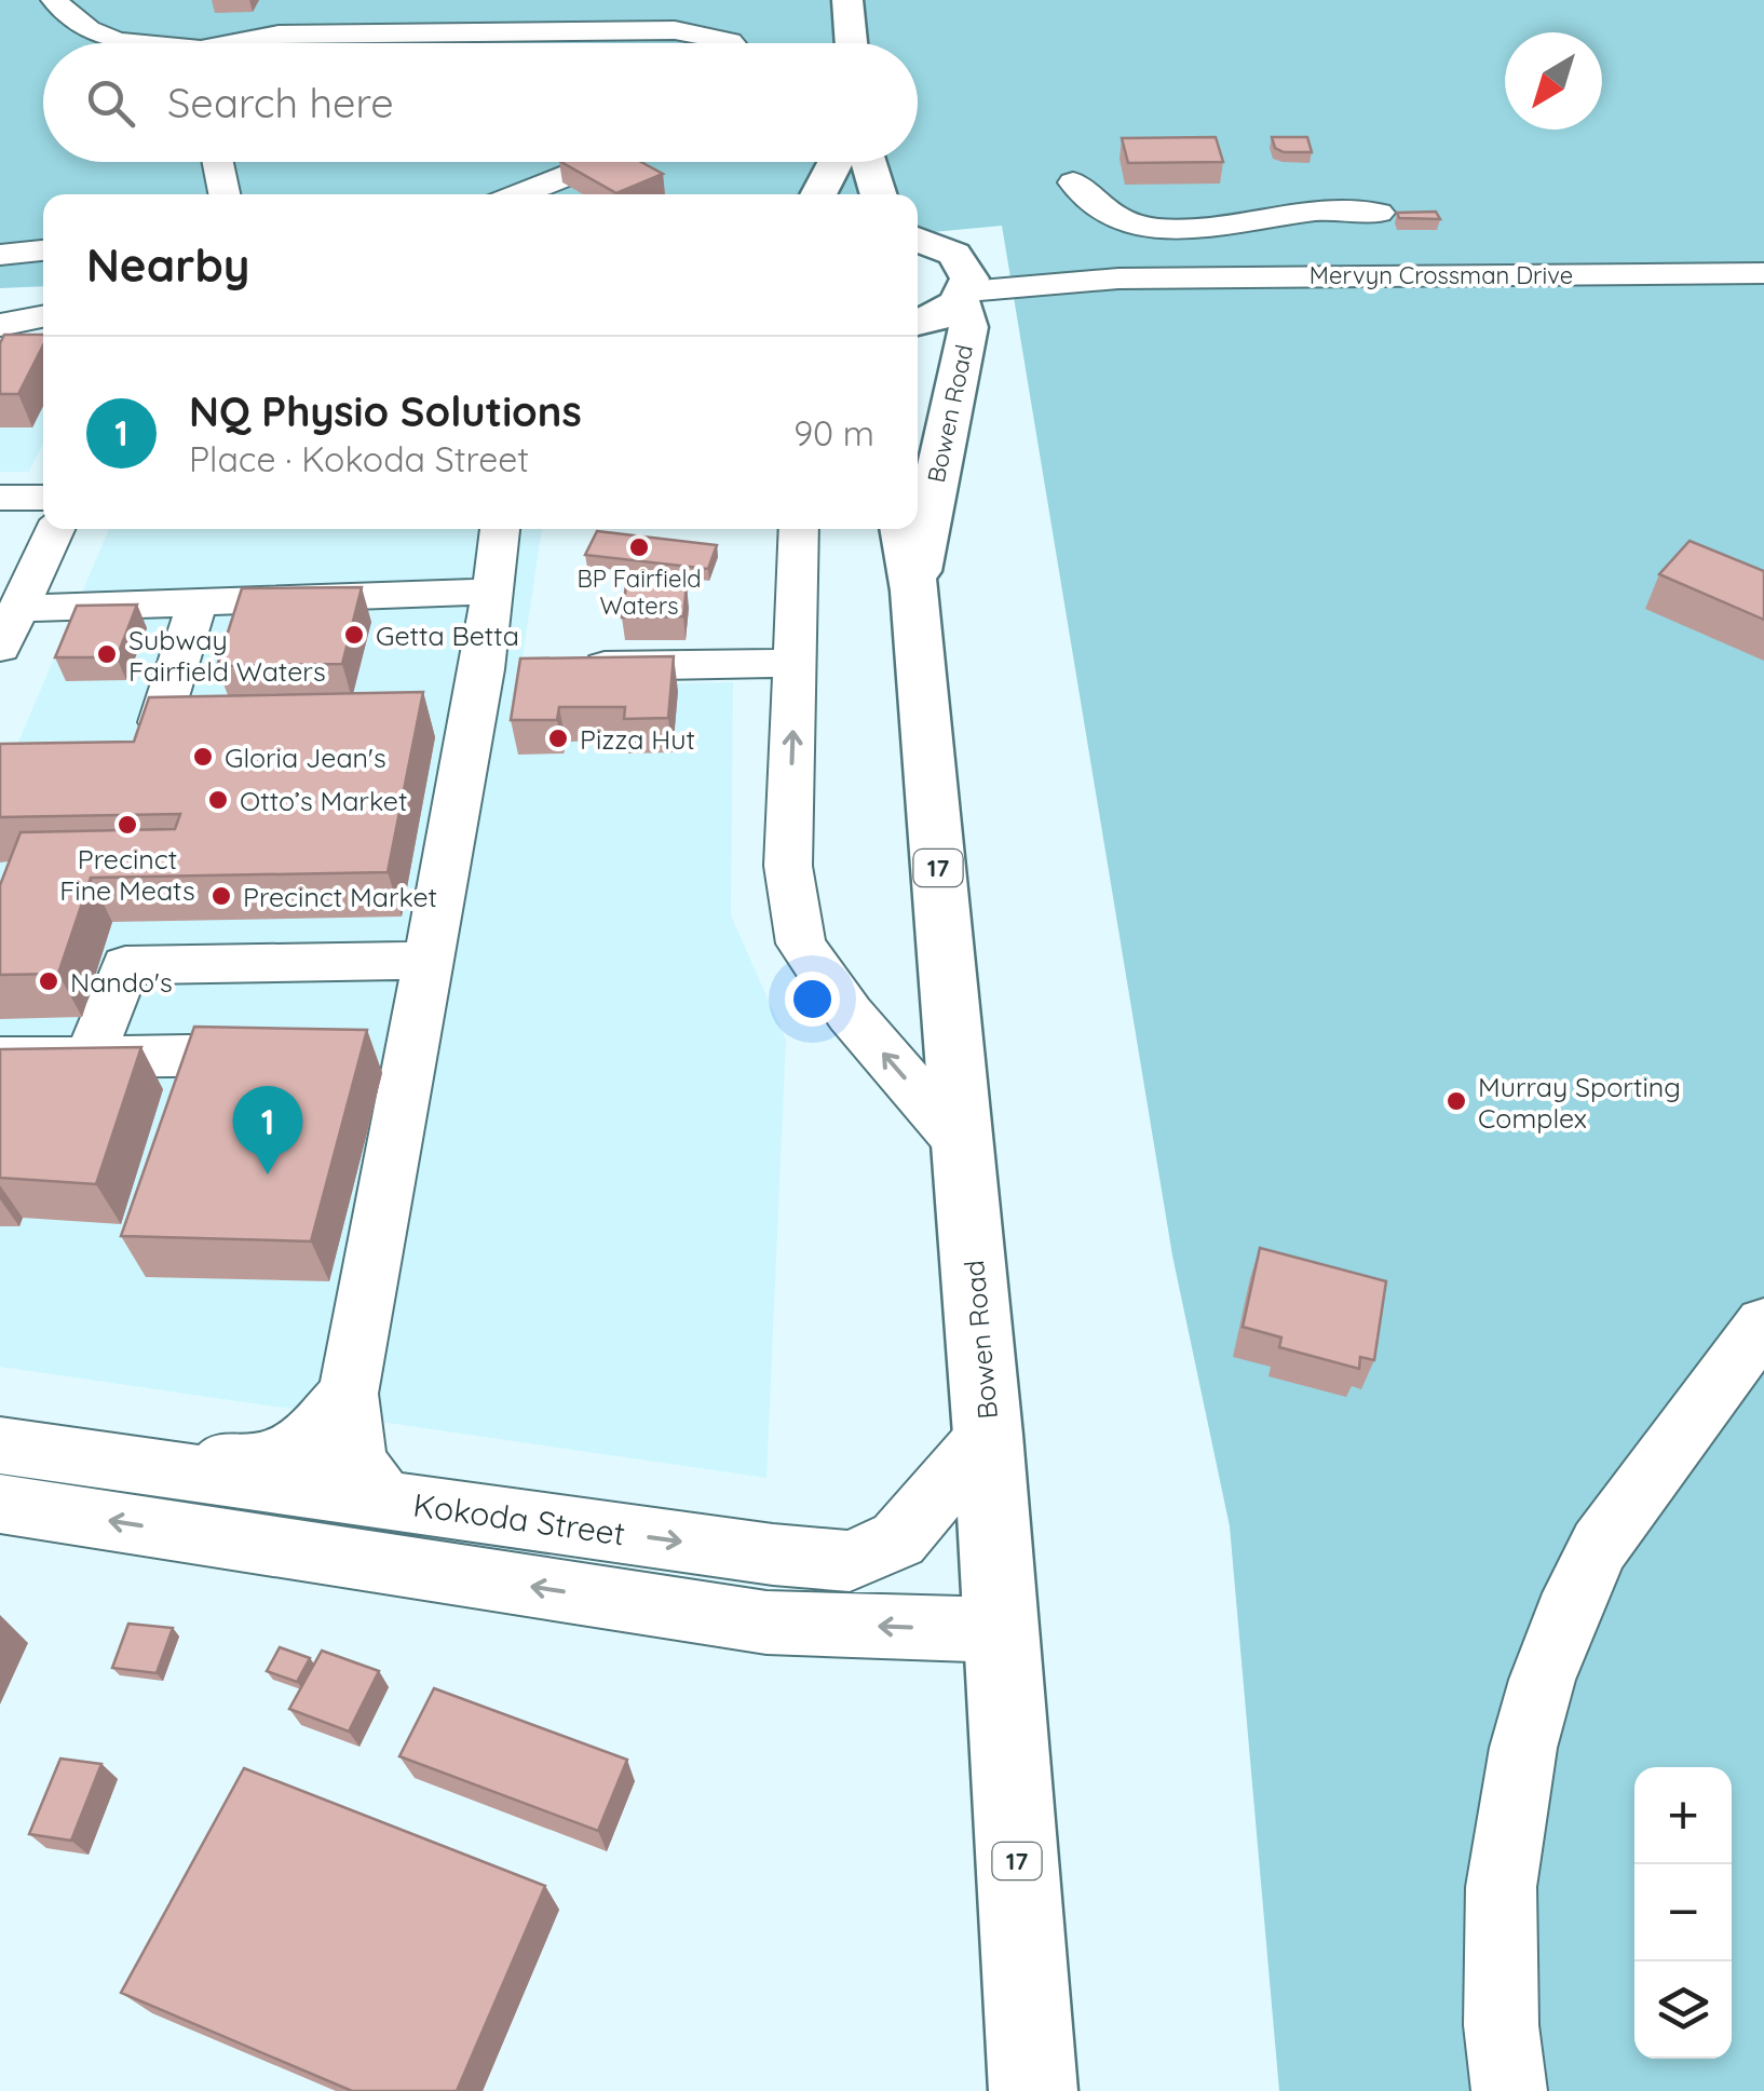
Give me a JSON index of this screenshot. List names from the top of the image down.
{
  "streets": {
    "main road": ["Bowen Road", "17"],
    "street": ["Mervyn Crossman Drive", "Kokoda Street"]
  },
  "crossings": [
    ["Mervyn Crossman Drive", "Bowen Road"],
    ["Bowen Road", "Kokoda Street"]
  ],
  "places": [
    "BP Fairfield Waters",
    "Getta Betta",
    "Subway Fairfield Waters",
    "Pizza Hut",
    "Gloria Jean's",
    "Otto’s Market",
    "Precinct Fine Meats",
    "Precinct Market",
    "Nando's",
    "Murray Sporting Complex"
  ],
  "north": "bottom left",
  "page": {
    "search": "Search here",
    "heading": "Nearby",
    "list": [
      {
        "mark": "1",
        "name": "NQ Physio Solutions",
        "note": "Place · Kokoda Street",
        "value": "90 m"
      }
    ],
    "pins": "1",
    "map_buttons": ["+", "−"]
  }
}
